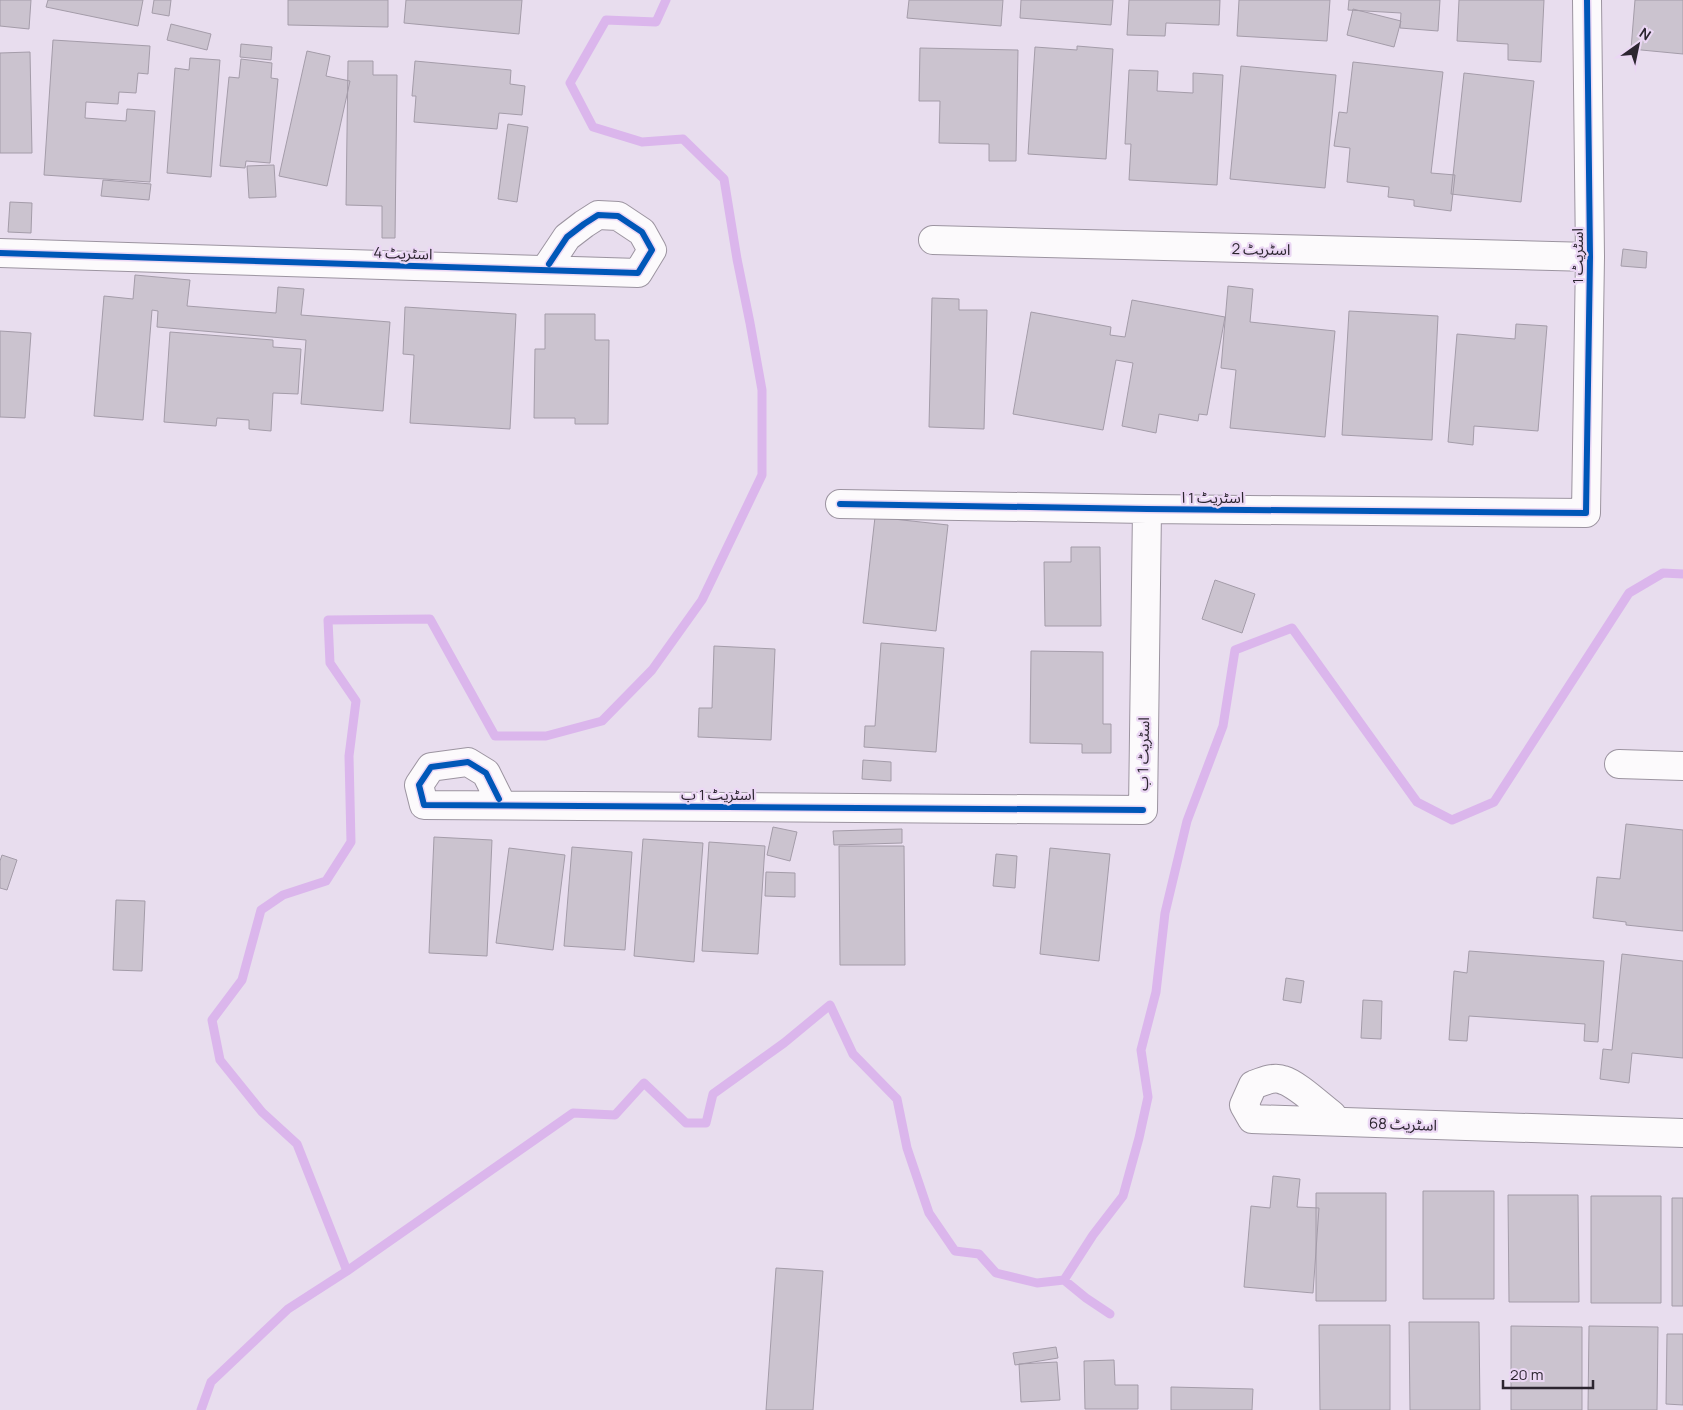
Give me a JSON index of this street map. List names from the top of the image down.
{
  "streets": {
    "street": [
      "اسٹریٹ 2",
      "اسٹریٹ 4",
      "اسٹریٹ 1",
      "اسٹریٹ 1 ا",
      "اسٹریٹ 1 ب",
      "اسٹریٹ 68"
    ]
  },
  "crossings": [
    ["اسٹریٹ 2", "اسٹریٹ 1"],
    ["اسٹریٹ 1", "اسٹریٹ 1 ا"],
    ["اسٹریٹ 1 ا", "اسٹریٹ 1 ب"]
  ],
  "scale_bar": "20 m",
  "north": "top right"
}
